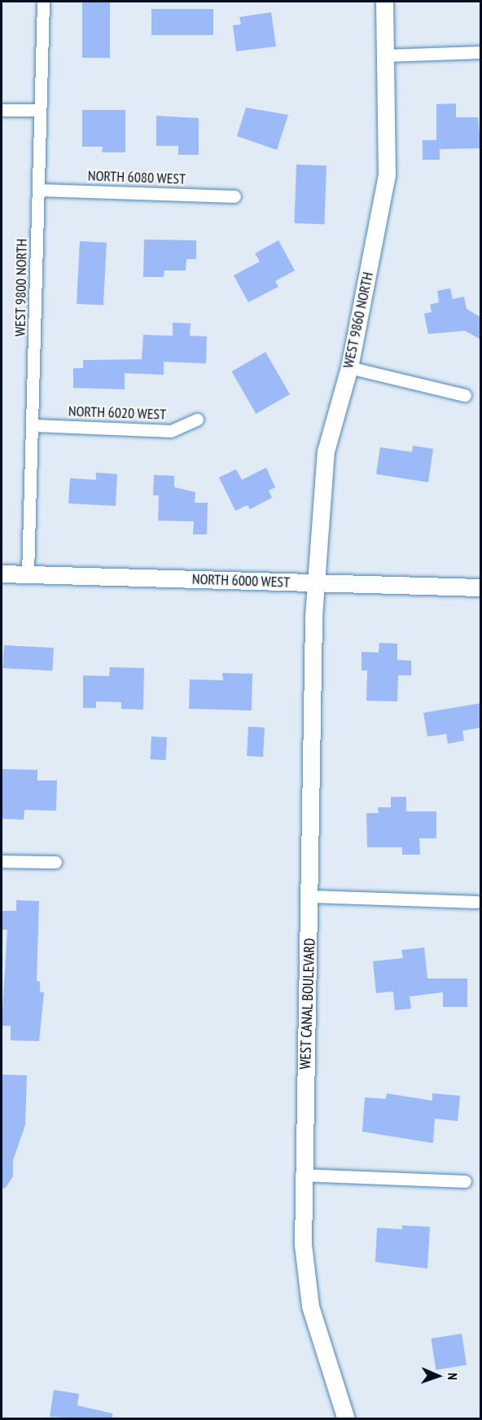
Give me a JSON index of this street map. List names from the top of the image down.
{
  "streets": {
    "street": [
      "NORTH 6080 WEST",
      "WEST 9800 NORTH",
      "WEST 9860 NORTH",
      "NORTH 6020 WEST",
      "NORTH 6000 WEST",
      "WEST CANAL BOULEVARD"
    ]
  },
  "crossings": [
    ["NORTH 6080 WEST", "WEST 9800 NORTH"],
    ["WEST 9800 NORTH", "NORTH 6020 WEST"],
    ["WEST 9800 NORTH", "NORTH 6000 WEST"],
    ["WEST 9860 NORTH", "NORTH 6000 WEST"],
    ["WEST 9860 NORTH", "WEST CANAL BOULEVARD"],
    ["NORTH 6000 WEST", "WEST CANAL BOULEVARD"]
  ],
  "north": "right"
}
